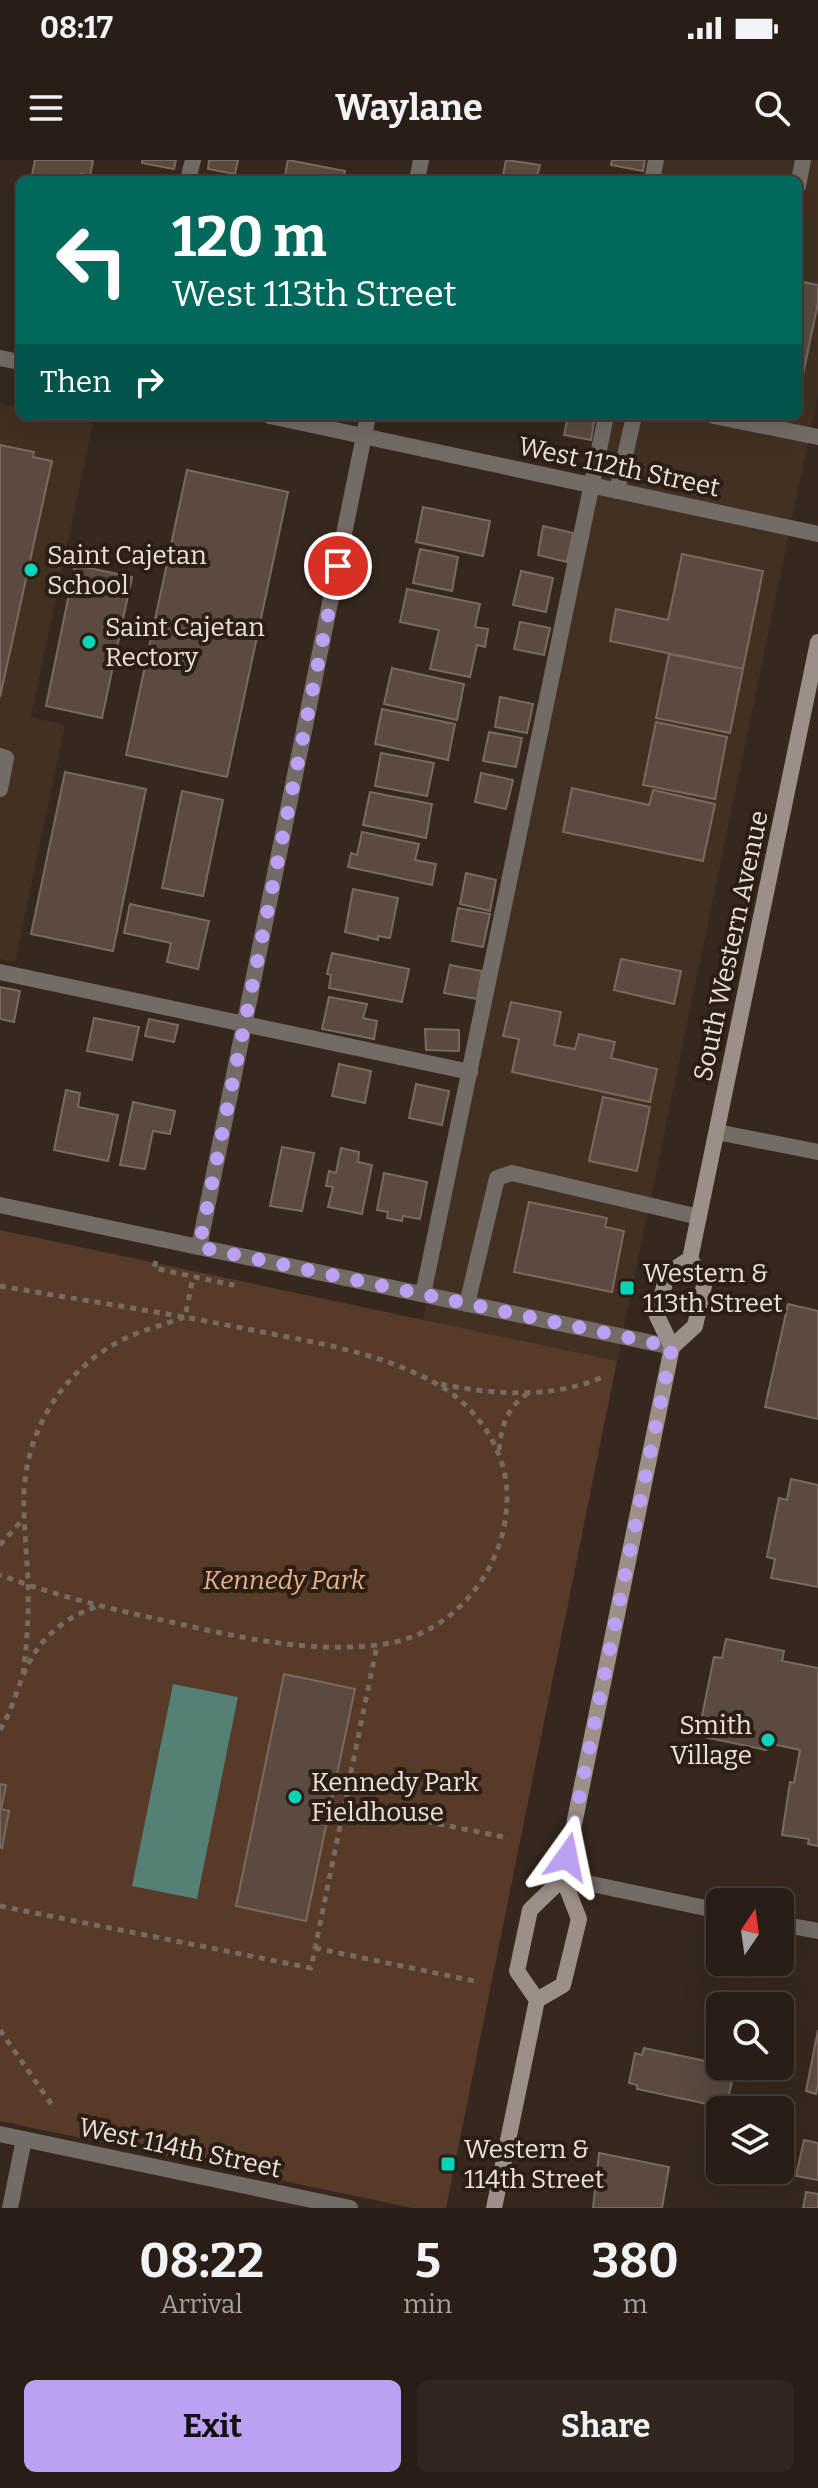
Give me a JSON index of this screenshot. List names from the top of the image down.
{
  "streets": {
    "main road": ["South Western Avenue"],
    "street": ["West 112th Street", "West 114th Street"]
  },
  "parks": ["Kennedy Park"],
  "places": {
    "other": [
      "Saint Cajetan School",
      "Saint Cajetan Rectory",
      "Smith Village",
      "Kennedy Park Fieldhouse"
    ],
    "transit": ["Western & 113th Street", "Western & 114th Street"]
  },
  "north": "top",
  "page": {
    "status": "08:17",
    "header": "Waylane",
    "turn": ["120 m", "West 113th Street"],
    "then": "Then",
    "eta": [
      "08:22",
      "Arrival",
      "5",
      "min",
      "380",
      "m"
    ],
    "buttons": ["Exit", "Share"]
  }
}
